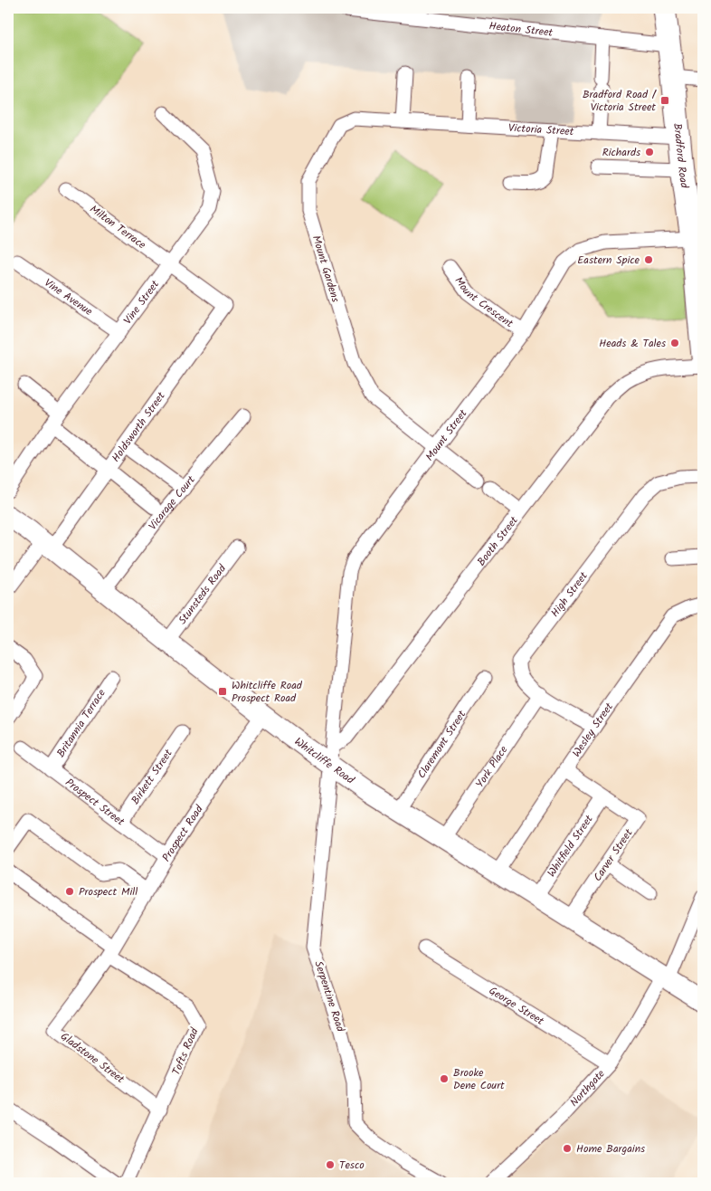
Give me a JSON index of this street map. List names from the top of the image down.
{
  "streets": {
    "main road": ["Bradford Road", "Whitcliffe Road"],
    "street": [
      "Heaton Street",
      "Victoria Street",
      "Milton Terrace",
      "Mount Gardens",
      "Vine Avenue",
      "Mount Crescent",
      "Vine Street",
      "Holdsworth Street",
      "Mount Street",
      "Vicarage Court",
      "Booth Street",
      "Stunsteds Road",
      "High Street",
      "Britannia Terrace",
      "Wesley Street",
      "Claremont Street",
      "York Place",
      "Birkett Street",
      "Prospect Street",
      "Prospect Road",
      "Whitfield Street",
      "Carver Street",
      "Serpentine Road",
      "George Street",
      "Tofts Road",
      "Gladstone Street",
      "Northgate"
    ]
  },
  "crossings": [
    ["Heaton Street", "Bradford Road"],
    ["Victoria Street", "Bradford Road"],
    ["Victoria Street", "Mount Gardens"],
    ["Bradford Road", "Mount Street"],
    ["Milton Terrace", "Vine Street"],
    ["Milton Terrace", "Holdsworth Street"],
    ["Mount Gardens", "Mount Street"],
    ["Vine Avenue", "Vine Street"],
    ["Mount Crescent", "Mount Street"],
    ["Holdsworth Street", "Whitcliffe Road"],
    ["Mount Street", "Booth Street"],
    ["Mount Street", "Whitcliffe Road"],
    ["Mount Street", "Serpentine Road"],
    ["Vicarage Court", "Whitcliffe Road"],
    ["Booth Street", "Whitcliffe Road"],
    ["Booth Street", "Serpentine Road"],
    ["Stunsteds Road", "Whitcliffe Road"],
    ["High Street", "Wesley Street"],
    ["High Street", "York Place"],
    ["Britannia Terrace", "Prospect Street"],
    ["Wesley Street", "Whitcliffe Road"],
    ["Wesley Street", "Carver Street"],
    ["Claremont Street", "Whitcliffe Road"],
    ["Whitcliffe Road", "York Place"],
    ["Whitcliffe Road", "Prospect Road"],
    ["Whitcliffe Road", "Whitfield Street"],
    ["Whitcliffe Road", "Carver Street"],
    ["Whitcliffe Road", "Serpentine Road"],
    ["Whitcliffe Road", "Northgate"],
    ["Birkett Street", "Prospect Street"],
    ["Prospect Street", "Prospect Road"],
    ["Prospect Road", "Tofts Road"],
    ["Prospect Road", "Gladstone Street"],
    ["Whitfield Street", "Carver Street"],
    ["George Street", "Northgate"],
    ["Tofts Road", "Gladstone Street"]
  ],
  "places": {
    "transit": ["Bradford Road / Victoria Street", "Whitcliffe Road Prospect Road"],
    "other": [
      "Richards",
      "Eastern Spice",
      "Heads & Tales",
      "Prospect Mill",
      "Brooke Dene Court",
      "Home Bargains",
      "Tesco"
    ]
  }
}
